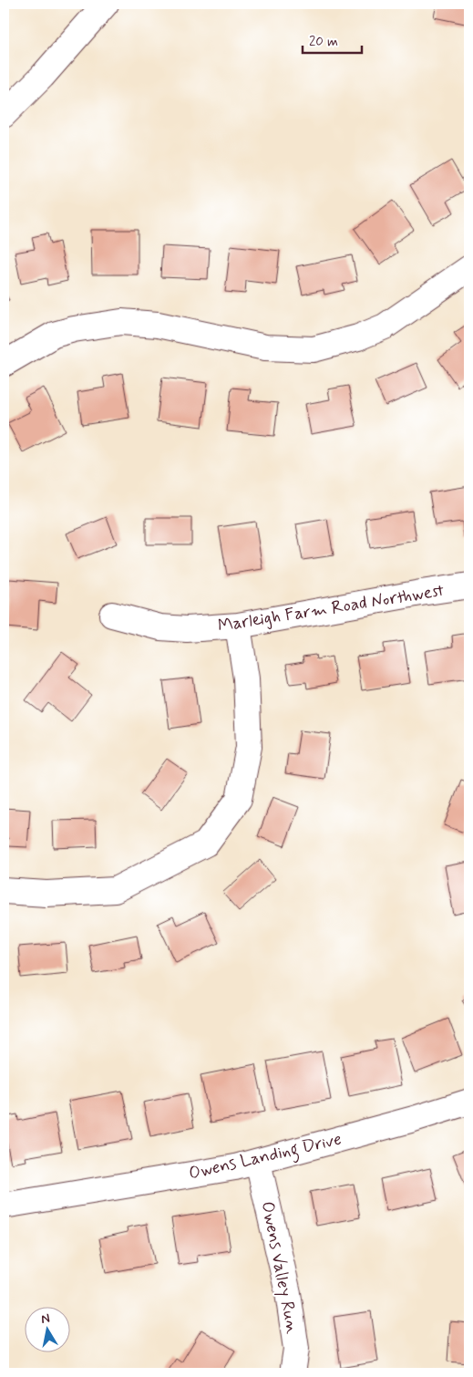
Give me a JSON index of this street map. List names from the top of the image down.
{
  "streets": {
    "street": ["Marleigh Farm Road Northwest", "Owens Landing Drive", "Owens Valley Run"]
  },
  "crossings": [
    ["Owens Landing Drive", "Owens Valley Run"]
  ],
  "scale_bar": "20 m",
  "north": "top"
}
